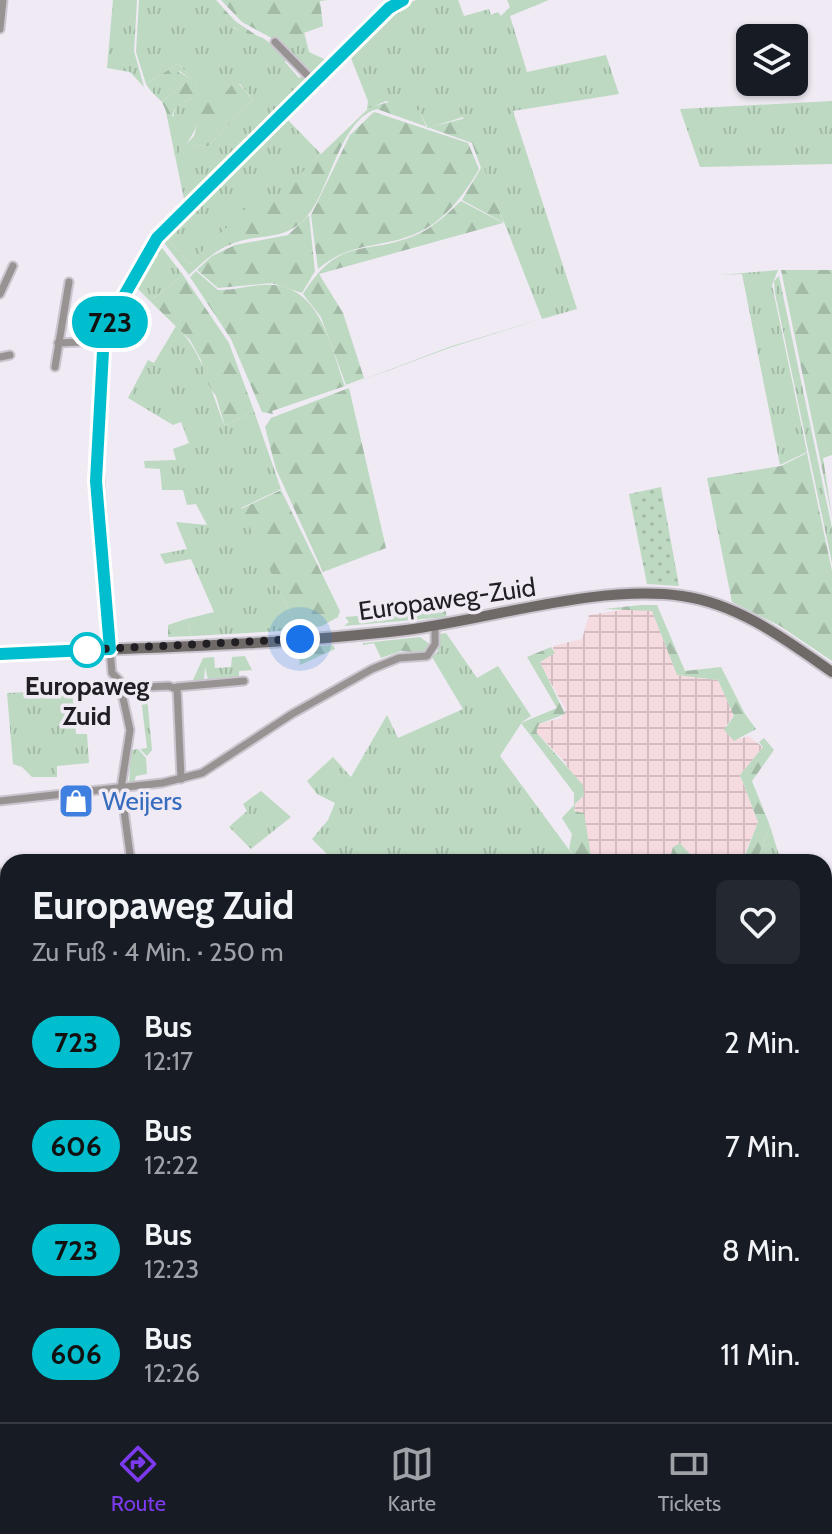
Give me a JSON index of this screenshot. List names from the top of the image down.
{
  "streets": {
    "street": ["Europaweg-Zuid"]
  },
  "places": {
    "other": ["Europaweg Zuid"],
    "shop": ["Weijers"]
  },
  "lines": ["bus line 723"],
  "page": {
    "on_map": "723",
    "heading": ["Europaweg Zuid", "Zu Fuß · 4 Min. · 250 m"],
    "list": [
      {
        "mark": "723",
        "name": "Bus",
        "note": "12:17",
        "value": "2 Min."
      },
      {
        "mark": "606",
        "name": "Bus",
        "note": "12:22",
        "value": "7 Min."
      },
      {
        "mark": "723",
        "name": "Bus",
        "note": "12:23",
        "value": "8 Min."
      },
      {
        "mark": "606",
        "name": "Bus",
        "note": "12:26",
        "value": "11 Min."
      }
    ],
    "tabs": ["Route", "Karte", "Tickets"]
  }
}
